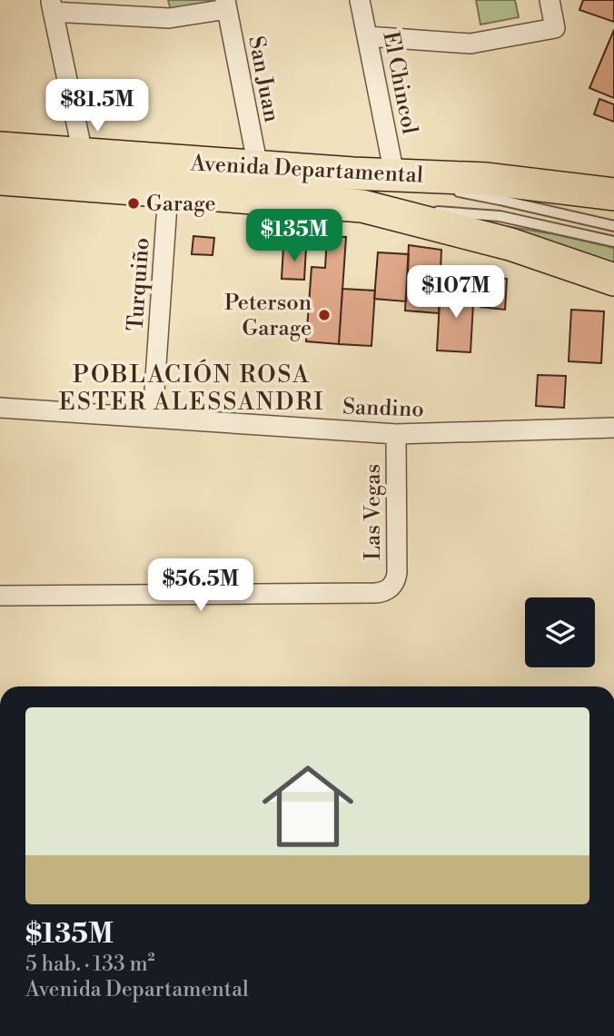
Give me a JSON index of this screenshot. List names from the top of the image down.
{
  "streets": {
    "main road": ["Avenida Departamental"],
    "street": [
      "San Juan",
      "El Chincol",
      "Turquiño",
      "Sandino",
      "Las Vegas"
    ]
  },
  "crossings": [
    ["San Juan", "Avenida Departamental"],
    ["El Chincol", "Avenida Departamental"],
    ["Avenida Departamental", "Turquiño"],
    ["Turquiño", "Sandino"],
    ["Sandino", "Las Vegas"]
  ],
  "districts": ["POBLACIÓN ROSA ESTER ALESSANDRI"],
  "places": ["Garage", "Peterson Garage"],
  "page": {
    "price": [
      "$81.5M",
      "$135M",
      "$107M",
      "$56.5M"
    ],
    "list": [
      {
        "name": "$135M",
        "note": "5 hab. · 133 m² · Avenida Departamental"
      }
    ]
  }
}
